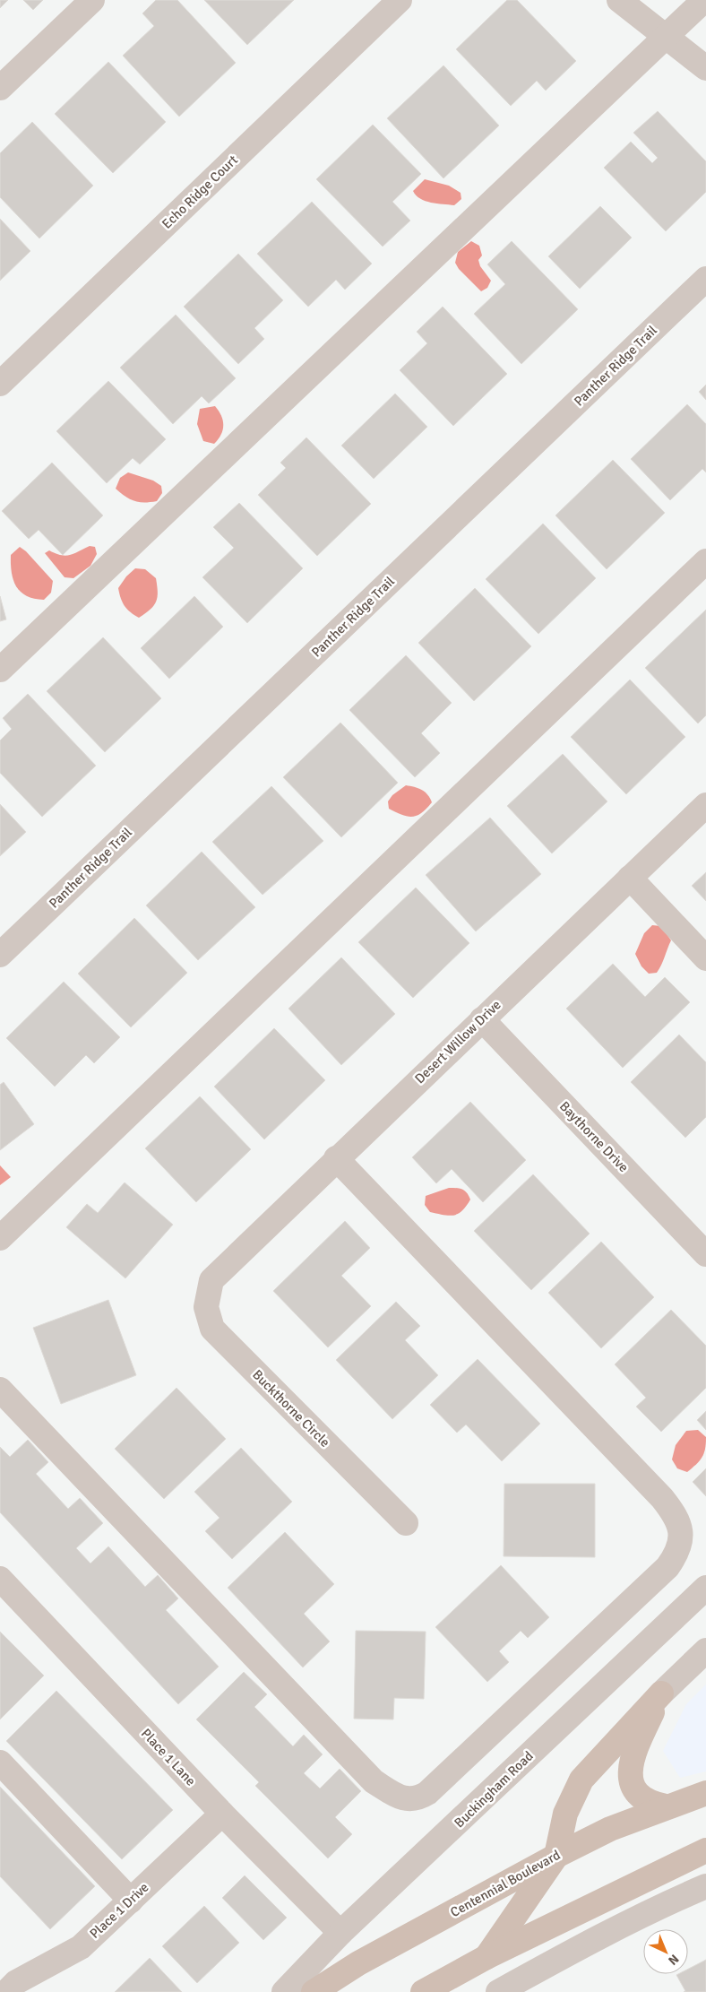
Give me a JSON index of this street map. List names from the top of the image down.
{
  "streets": {
    "main road": ["Centennial Boulevard"],
    "street": [
      "Echo Ridge Court",
      "Panther Ridge Trail",
      "Desert Willow Drive",
      "Baythorne Drive",
      "Buckthorne Circle",
      "Place 1 Lane",
      "Buckingham Road",
      "Place 1 Drive"
    ]
  },
  "crossings": [
    ["Desert Willow Drive", "Baythorne Drive"],
    ["Desert Willow Drive", "Buckthorne Circle"],
    ["Place 1 Lane", "Buckingham Road"],
    ["Place 1 Lane", "Place 1 Drive"]
  ],
  "north": "bottom right"
}
